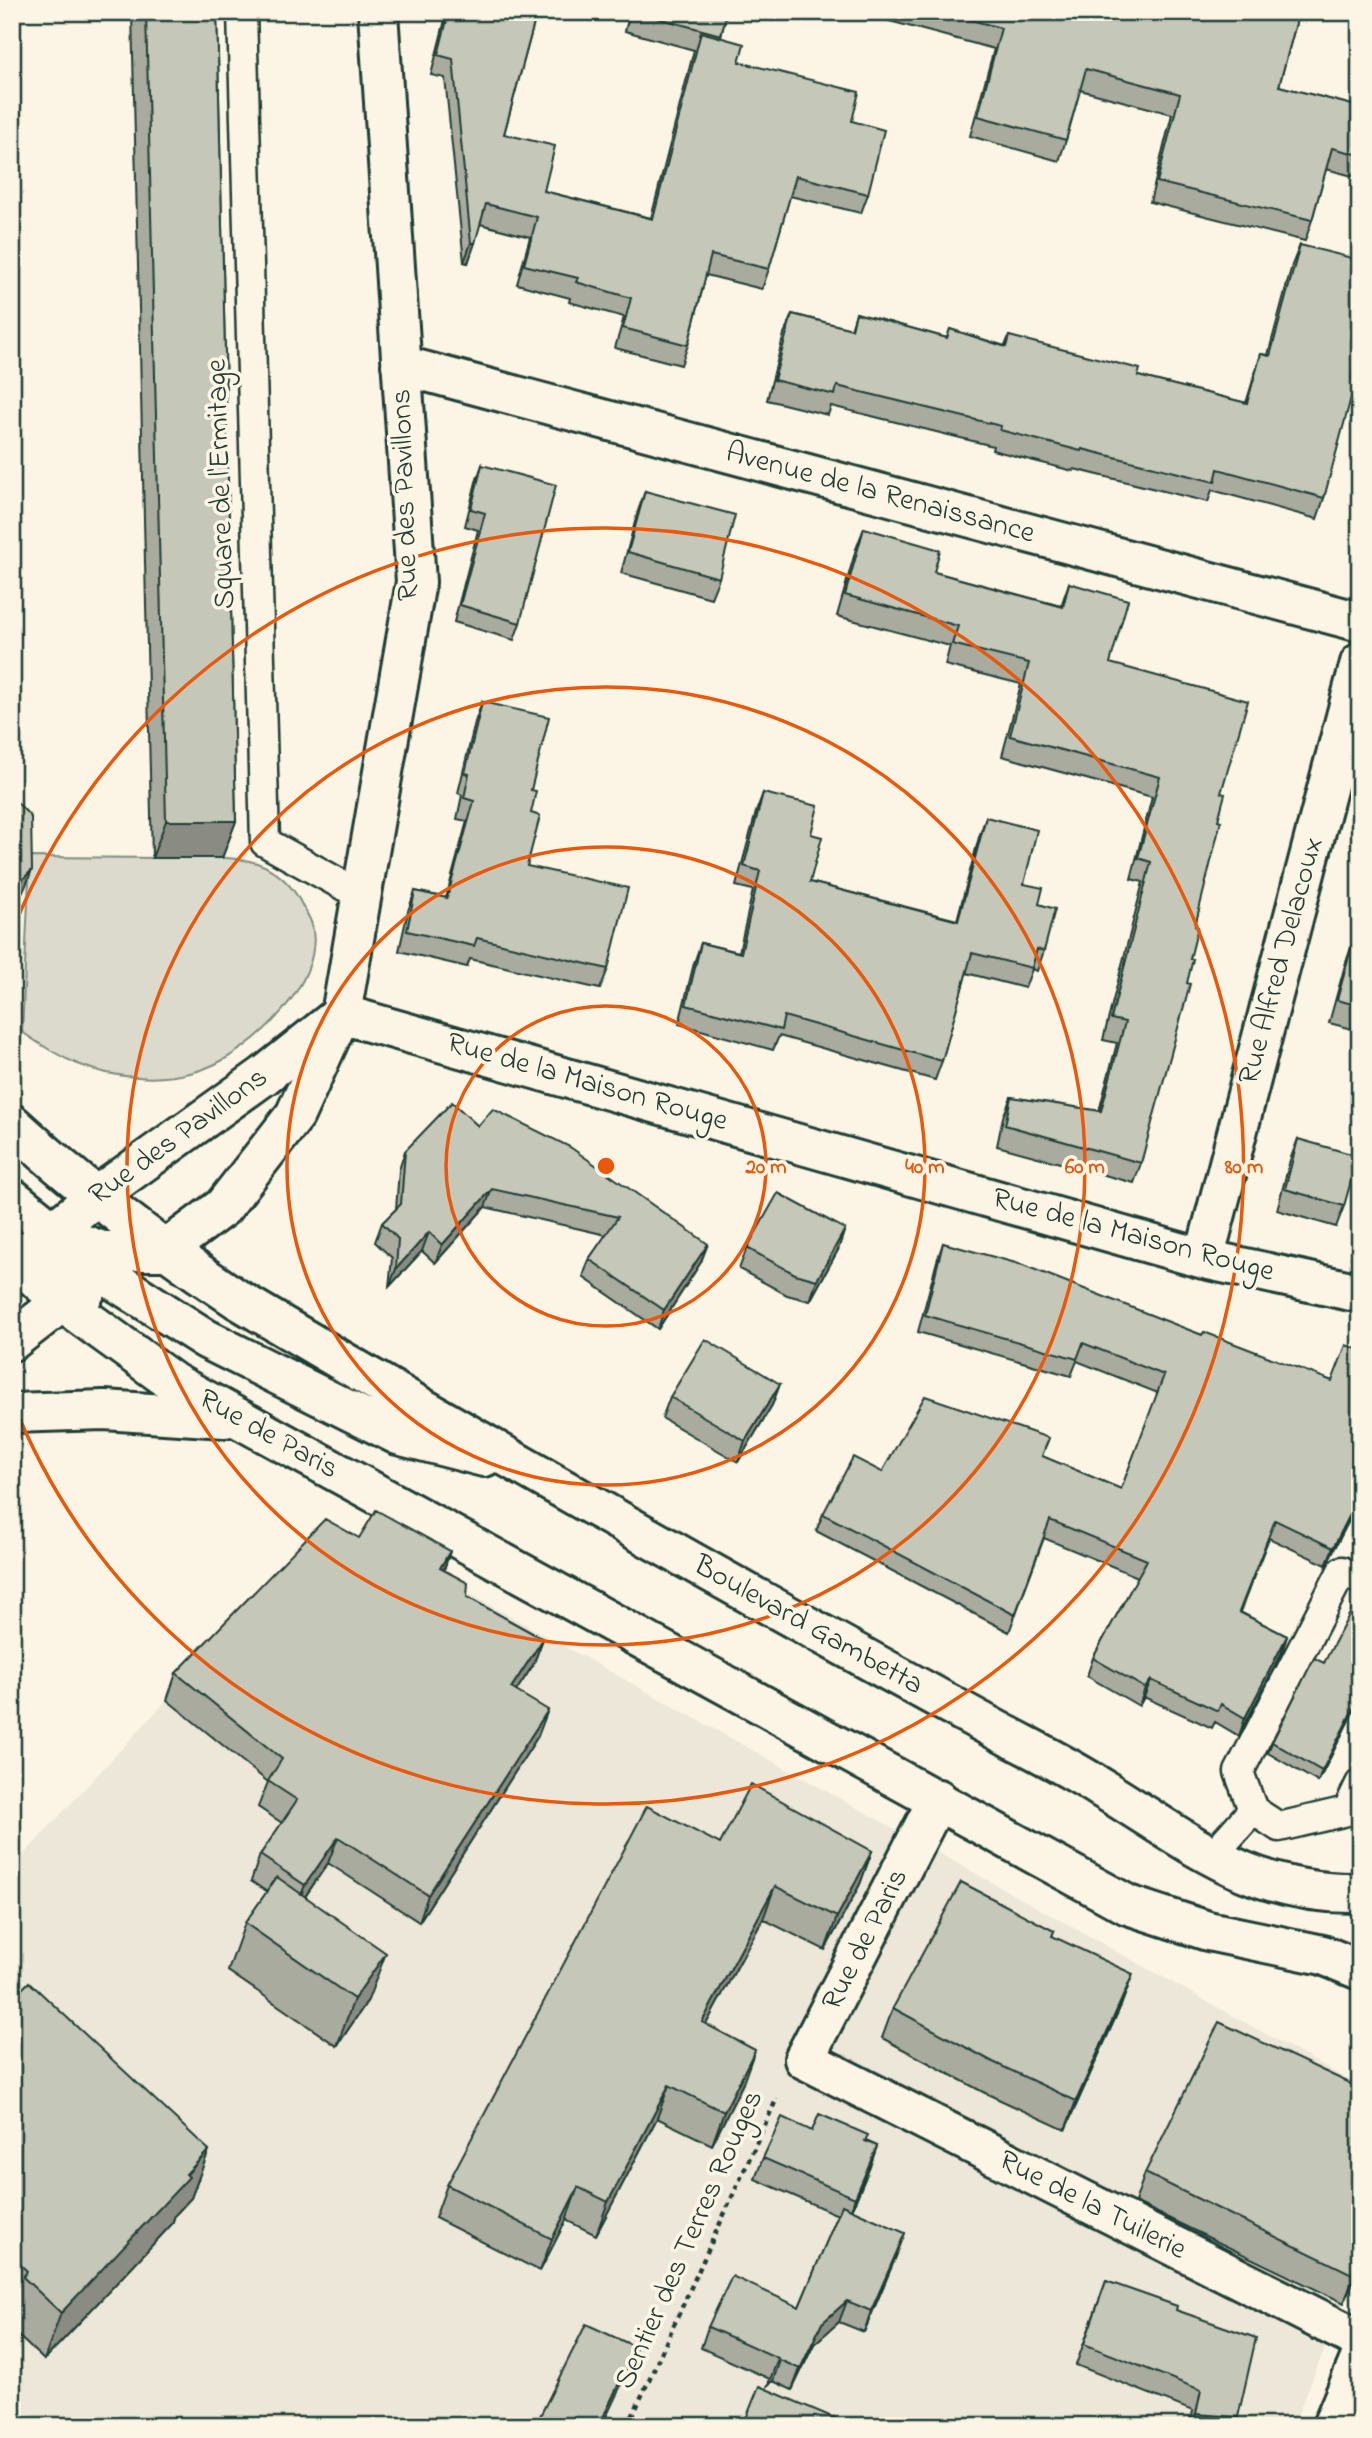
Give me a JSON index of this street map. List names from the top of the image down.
{
  "streets": {
    "street": [
      "Avenue de la Renaissance",
      "Rue des Pavillons",
      "Rue Alfred Delacoux",
      "Rue de la Maison Rouge",
      "Rue de Paris",
      "Boulevard Gambetta",
      "Rue de la Tuilerie"
    ],
    "lane": ["Square de l'Ermitage"],
    "path": ["Sentier des Terres Rouges"]
  },
  "crossings": [
    ["Square de l'Ermitage", "Rue des Pavillons"],
    ["Avenue de la Renaissance", "Rue des Pavillons"],
    ["Rue des Pavillons", "Rue de la Maison Rouge"],
    ["Rue des Pavillons", "Rue de Paris"],
    ["Rue des Pavillons", "Boulevard Gambetta"],
    ["Rue Alfred Delacoux", "Rue de la Maison Rouge"],
    ["Rue de Paris", "Rue de la Tuilerie"]
  ],
  "rings": [
    "20 m",
    "40 m",
    "60 m",
    "80 m"
  ]
}
